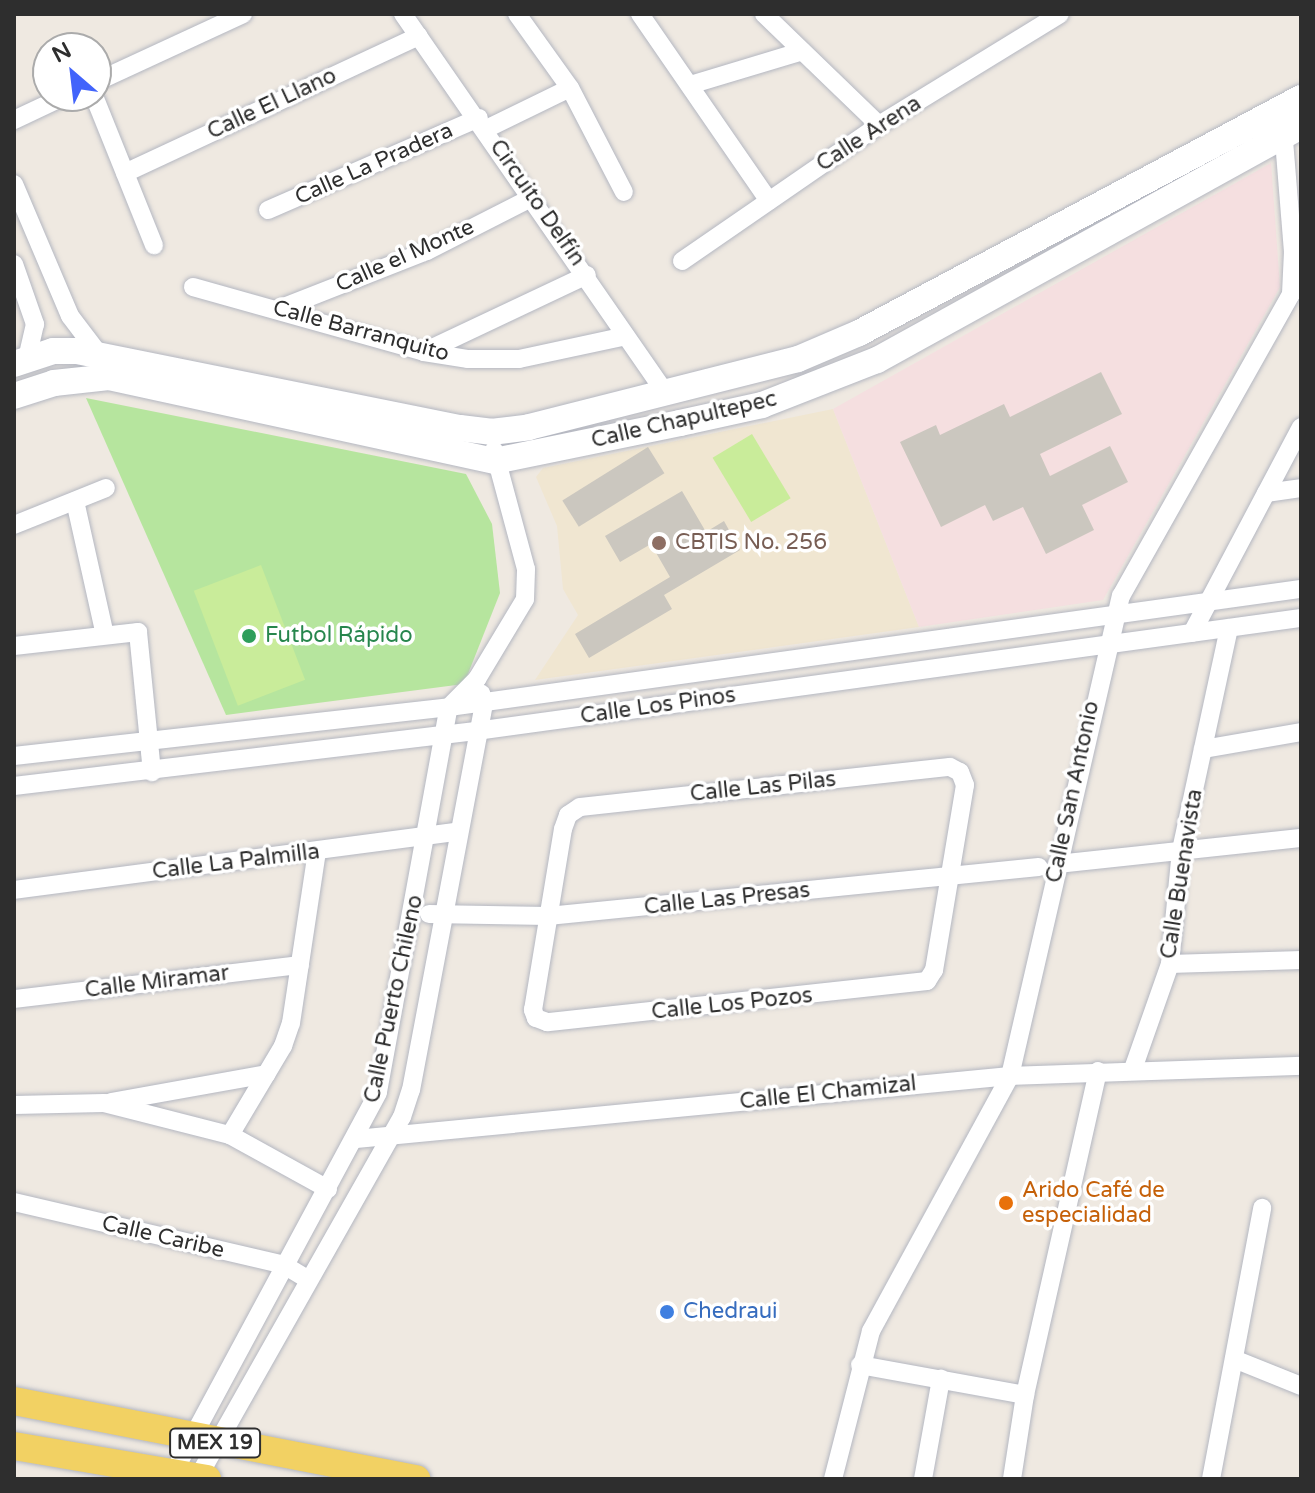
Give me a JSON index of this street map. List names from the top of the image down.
{
  "streets": {
    "main road": ["MEX 19"],
    "street": [
      "Calle El Llano",
      "Calle Arena",
      "Calle La Pradera",
      "Circuito Delfín",
      "Calle el Monte",
      "Calle Barranquito",
      "Calle Chapultepec",
      "Calle Los Pinos",
      "Calle Las Pilas",
      "Calle San Antonio",
      "Calle La Palmilla",
      "Calle Buenavista",
      "Calle Las Presas",
      "Calle Miramar",
      "Calle Puerto Chileno",
      "Calle Los Pozos",
      "Calle El Chamizal",
      "Calle Caribe"
    ]
  },
  "crossings": [
    ["Calle El Llano", "Circuito Delfín"],
    ["Calle La Pradera", "Circuito Delfín"],
    ["Circuito Delfín", "Calle el Monte"],
    ["Circuito Delfín", "Calle Barranquito"],
    ["Circuito Delfín", "Calle Chapultepec"],
    ["Calle el Monte", "Calle Barranquito"],
    ["Calle Chapultepec", "Calle San Antonio"],
    ["Calle Los Pinos", "Calle San Antonio"],
    ["Calle Los Pinos", "Calle Buenavista"],
    ["Calle Los Pinos", "Calle Puerto Chileno"],
    ["Calle Las Pilas", "Calle Las Presas"],
    ["Calle Las Pilas", "Calle Los Pozos"],
    ["Calle San Antonio", "Calle Las Presas"],
    ["Calle San Antonio", "Calle El Chamizal"],
    ["Calle La Palmilla", "Calle Puerto Chileno"],
    ["Calle Buenavista", "Calle Las Presas"],
    ["Calle Buenavista", "Calle El Chamizal"],
    ["Calle Las Presas", "Calle Puerto Chileno"],
    ["Calle Las Presas", "Calle Los Pozos"],
    ["Calle Puerto Chileno", "Calle El Chamizal"],
    ["Calle Puerto Chileno", "Calle Caribe"],
    ["Calle Puerto Chileno", "MEX 19"]
  ],
  "places": [
    "CBTIS No. 256",
    "Futbol Rápido",
    "Arido Café de especialidad",
    "Chedraui"
  ],
  "north": "top left"
}
